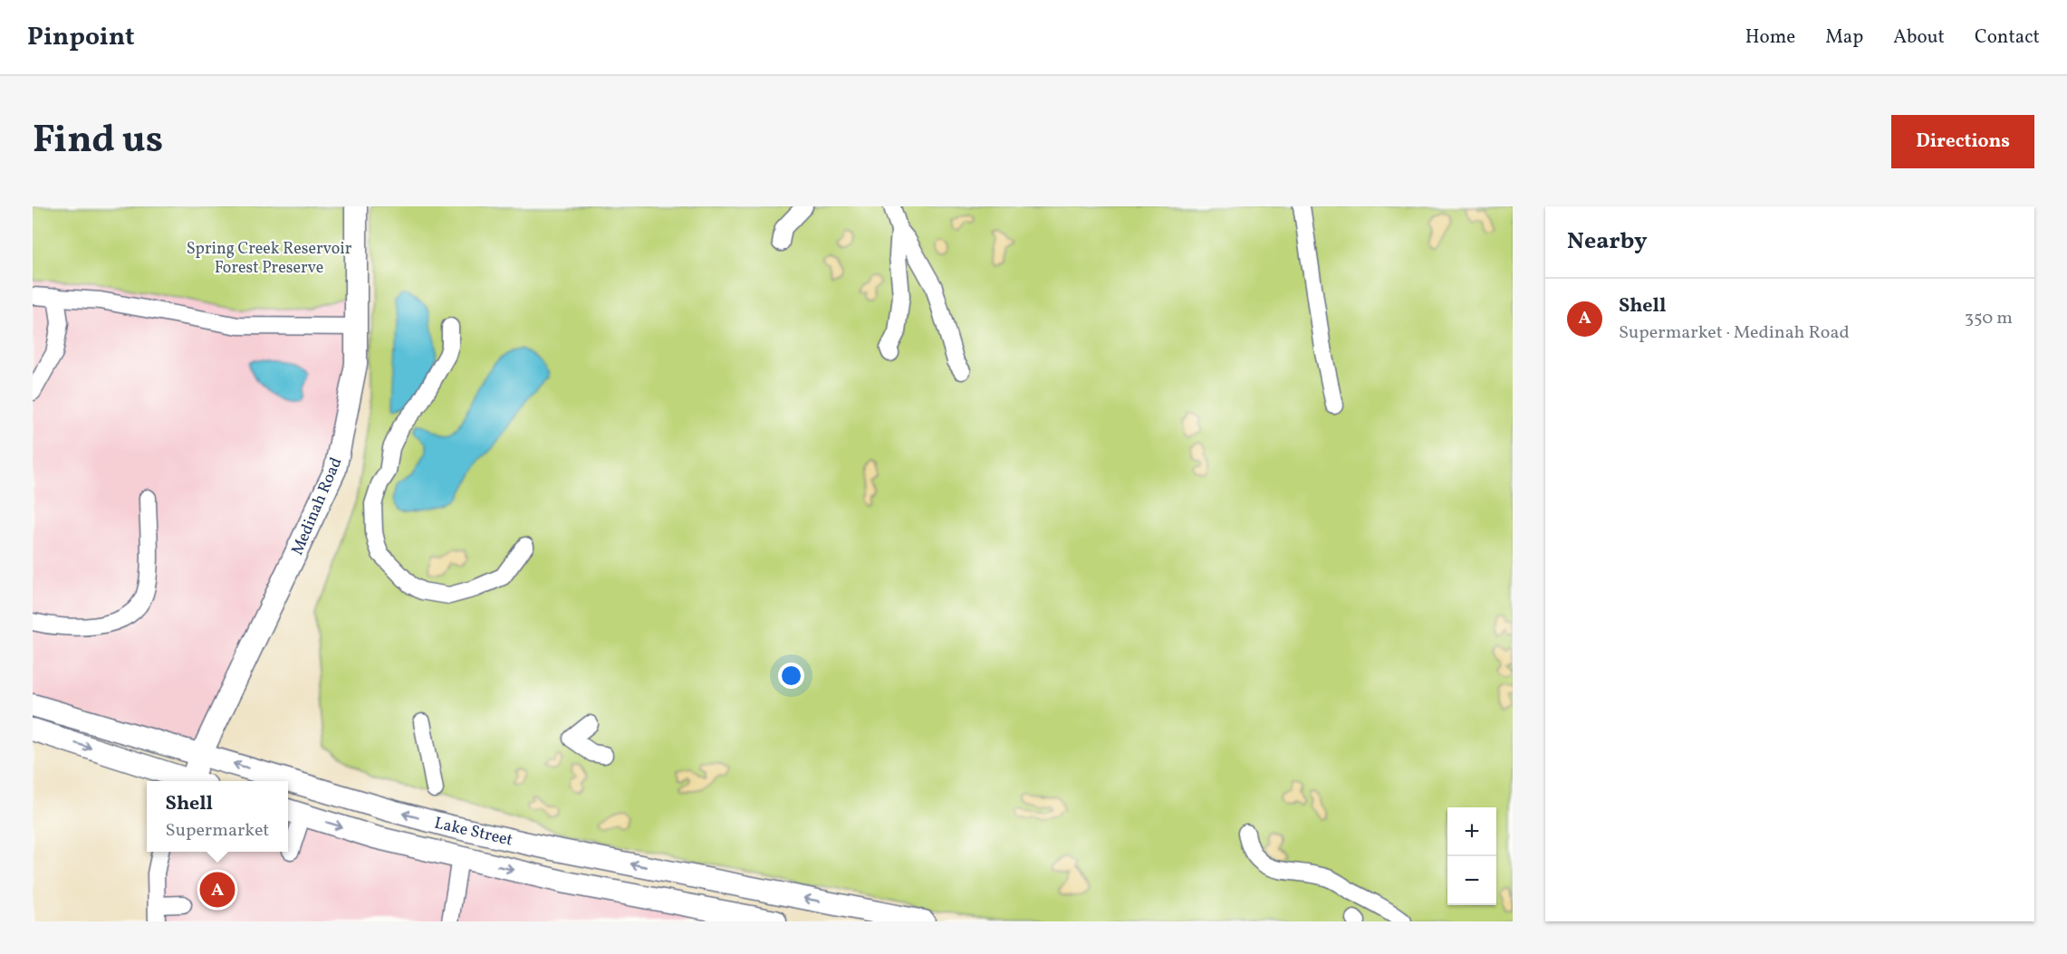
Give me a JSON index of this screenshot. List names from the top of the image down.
{
  "streets": {
    "main road": ["Medinah Road", "Lake Street"]
  },
  "crossings": [
    ["Medinah Road", "Lake Street"]
  ],
  "parks": ["Spring Creek Reservoir Forest Preserve"],
  "page": {
    "header": "Pinpoint",
    "nav": [
      "Home",
      "Map",
      "About",
      "Contact"
    ],
    "title": "Find us",
    "buttons": "Directions",
    "heading": "Nearby",
    "list": [
      {
        "mark": "A",
        "name": "Shell",
        "note": "Supermarket · Medinah Road",
        "value": "350 m"
      }
    ],
    "popup": ["Shell", "Supermarket"],
    "map_buttons": ["+", "−"],
    "pins": "A"
  }
}
